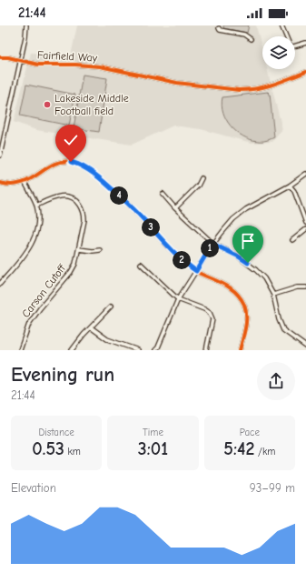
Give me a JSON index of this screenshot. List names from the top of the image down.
{
  "streets": {
    "street": ["Fairfield Way", "Carson Cutoff"]
  },
  "places": ["Lakeside Middle Football field"],
  "page": {
    "status": "21:44",
    "pins": [
      "4",
      "3",
      "1",
      "2"
    ],
    "heading": ["Evening run", "21:44"],
    "stats": [
      ["Distance", "0.53 km"],
      ["Time", "3:01"],
      ["Pace", "5:42 /km"]
    ],
    "chart": ["Elevation", "93–99 m"]
  }
}
